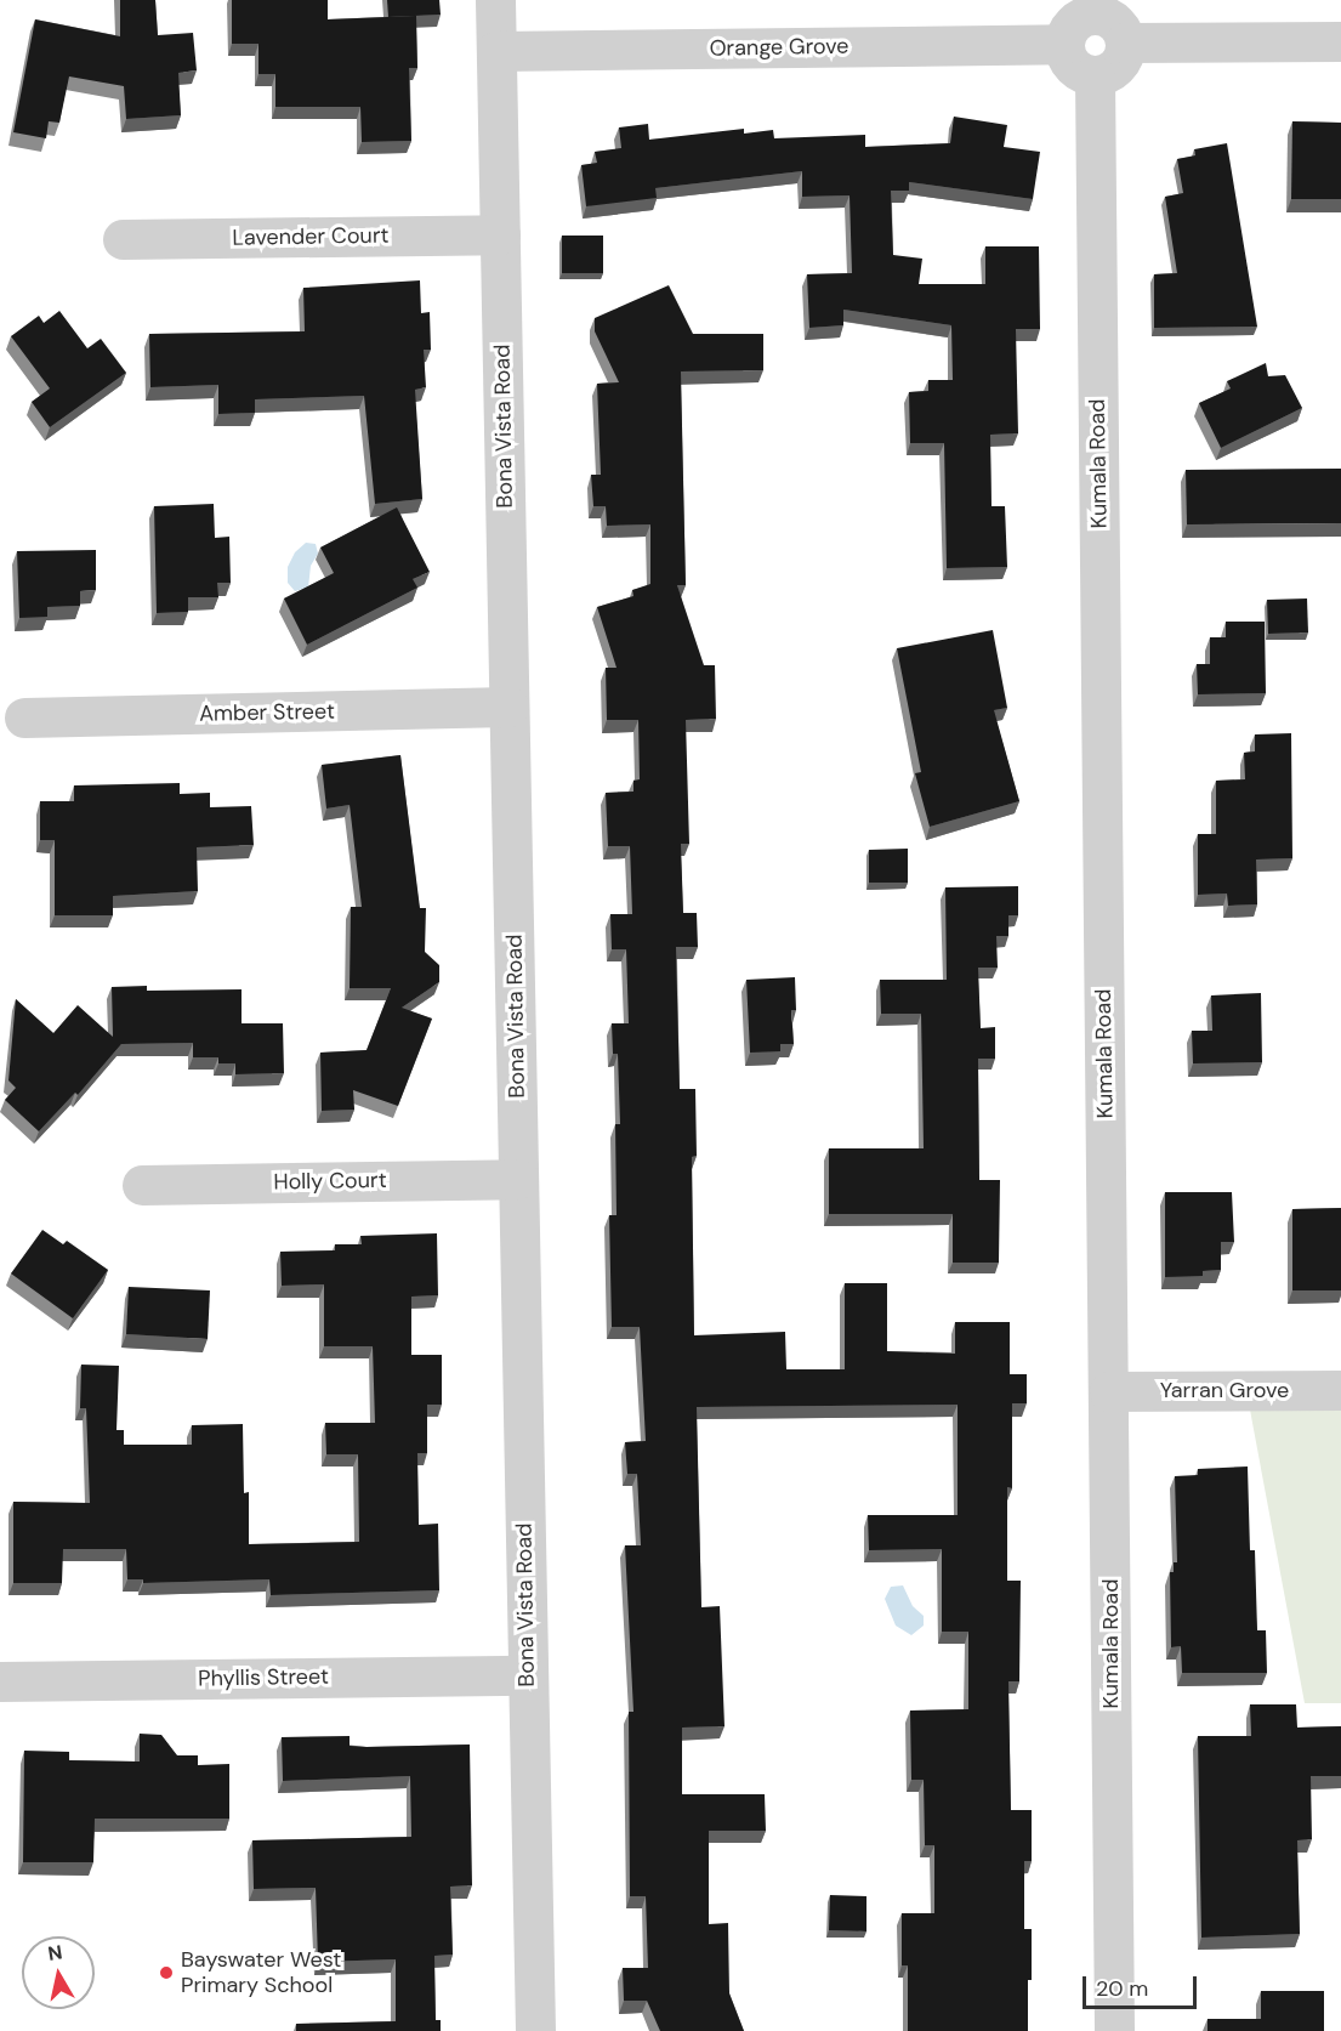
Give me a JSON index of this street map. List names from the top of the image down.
{
  "streets": {
    "street": [
      "Orange Grove",
      "Lavender Court",
      "Bona Vista Road",
      "Kumala Road",
      "Amber Street",
      "Holly Court",
      "Yarran Grove",
      "Phyllis Street"
    ]
  },
  "crossings": [
    ["Orange Grove", "Bona Vista Road"],
    ["Orange Grove", "Kumala Road"],
    ["Lavender Court", "Bona Vista Road"],
    ["Bona Vista Road", "Amber Street"],
    ["Bona Vista Road", "Holly Court"],
    ["Bona Vista Road", "Phyllis Street"],
    ["Kumala Road", "Yarran Grove"]
  ],
  "places": ["Bayswater West Primary School"],
  "scale_bar": "20 m",
  "north": "top"
}
